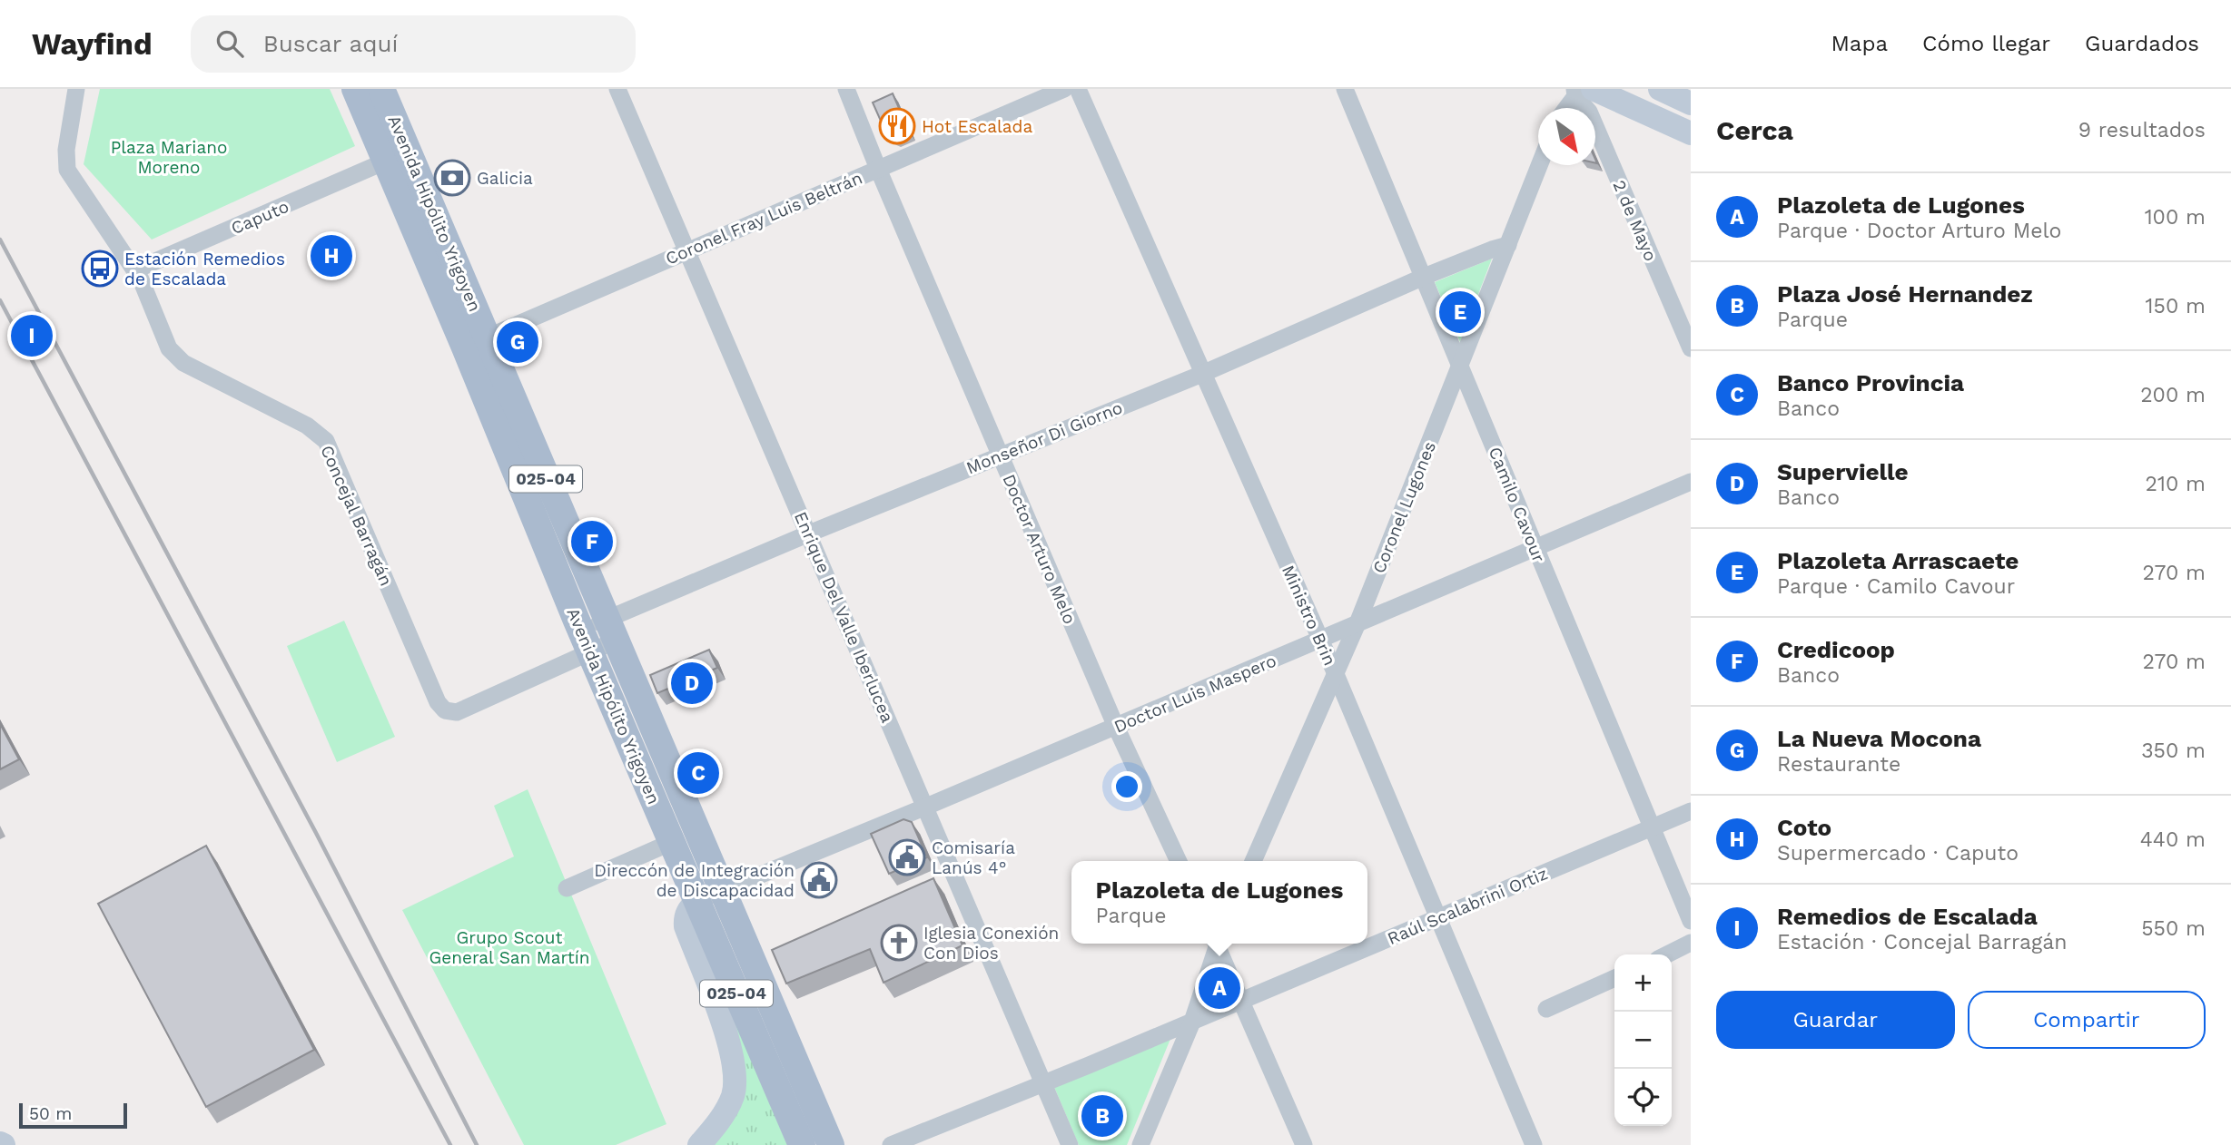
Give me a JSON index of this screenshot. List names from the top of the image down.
{
  "streets": {
    "main road": ["Avenida Hipólito Yrigoyen", "025-04"],
    "street": [
      "Caputo",
      "Coronel Fray Luis Beltrán",
      "2 de Mayo",
      "Monseñor Di Giorno",
      "Camilo Cavour",
      "Coronel Lugones",
      "Concejal Barragán",
      "Doctor Arturo Melo",
      "Ministro Brin",
      "Enrique Del Valle Iberlucea",
      "Doctor Luis Maspero",
      "Raúl Scalabrini Ortiz"
    ]
  },
  "crossings": [
    ["Avenida Hipólito Yrigoyen", "Caputo"],
    ["Avenida Hipólito Yrigoyen", "Coronel Fray Luis Beltrán"],
    ["Avenida Hipólito Yrigoyen", "Monseñor Di Giorno"],
    ["Avenida Hipólito Yrigoyen", "Concejal Barragán"],
    ["Avenida Hipólito Yrigoyen", "Doctor Luis Maspero"],
    ["Caputo", "Concejal Barragán"],
    ["Coronel Fray Luis Beltrán", "Doctor Arturo Melo"],
    ["Coronel Fray Luis Beltrán", "Enrique Del Valle Iberlucea"],
    ["Monseñor Di Giorno", "Camilo Cavour"],
    ["Monseñor Di Giorno", "Coronel Lugones"],
    ["Monseñor Di Giorno", "Concejal Barragán"],
    ["Monseñor Di Giorno", "Doctor Arturo Melo"],
    ["Monseñor Di Giorno", "Ministro Brin"],
    ["Monseñor Di Giorno", "Enrique Del Valle Iberlucea"],
    ["Camilo Cavour", "Coronel Lugones"],
    ["Camilo Cavour", "Doctor Luis Maspero"],
    ["Camilo Cavour", "Raúl Scalabrini Ortiz"],
    ["Coronel Lugones", "Ministro Brin"],
    ["Coronel Lugones", "Doctor Luis Maspero"],
    ["Doctor Arturo Melo", "Doctor Luis Maspero"],
    ["Ministro Brin", "Doctor Luis Maspero"],
    ["Ministro Brin", "Raúl Scalabrini Ortiz"],
    ["Enrique Del Valle Iberlucea", "Doctor Luis Maspero"],
    ["Enrique Del Valle Iberlucea", "Raúl Scalabrini Ortiz"]
  ],
  "parks": ["Plaza Mariano Moreno", "Grupo Scout General San Martín"],
  "places": {
    "restaurant": ["Hot Escalada"],
    "bank": ["Galicia"],
    "bus stop": ["Estación Remedios de Escalada"],
    "public building": ["Comisaría Lanús 4°", "Direccón de Integración de Discapacidad"],
    "church": ["Iglesia Conexión Con Dios"]
  },
  "scale_bar": "50 m",
  "north": "bottom right",
  "page": {
    "header": "Wayfind",
    "search": "Buscar aquí",
    "nav": ["Mapa", "Cómo llegar", "Guardados"],
    "heading": ["Cerca", "9 resultados"],
    "list": [
      {
        "mark": "A",
        "name": "Plazoleta de Lugones",
        "note": "Parque · Doctor Arturo Melo",
        "value": "100 m"
      },
      {
        "mark": "B",
        "name": "Plaza José Hernandez",
        "note": "Parque",
        "value": "150 m"
      },
      {
        "mark": "C",
        "name": "Banco Provincia",
        "note": "Banco",
        "value": "200 m"
      },
      {
        "mark": "D",
        "name": "Supervielle",
        "note": "Banco",
        "value": "210 m"
      },
      {
        "mark": "E",
        "name": "Plazoleta Arrascaete",
        "note": "Parque · Camilo Cavour",
        "value": "270 m"
      },
      {
        "mark": "F",
        "name": "Credicoop",
        "note": "Banco",
        "value": "270 m"
      },
      {
        "mark": "G",
        "name": "La Nueva Mocona",
        "note": "Restaurante",
        "value": "350 m"
      },
      {
        "mark": "H",
        "name": "Coto",
        "note": "Supermercado · Caputo",
        "value": "440 m"
      },
      {
        "mark": "I",
        "name": "Remedios de Escalada",
        "note": "Estación · Concejal Barragán",
        "value": "550 m"
      }
    ],
    "pins": [
      "H",
      "E",
      "I",
      "G",
      "F",
      "D",
      "C",
      "A",
      "B"
    ],
    "popup": ["Plazoleta de Lugones", "Parque"],
    "map_buttons": ["+", "−"],
    "buttons": ["Guardar", "Compartir"],
    "scale": "50 m"
  }
}
